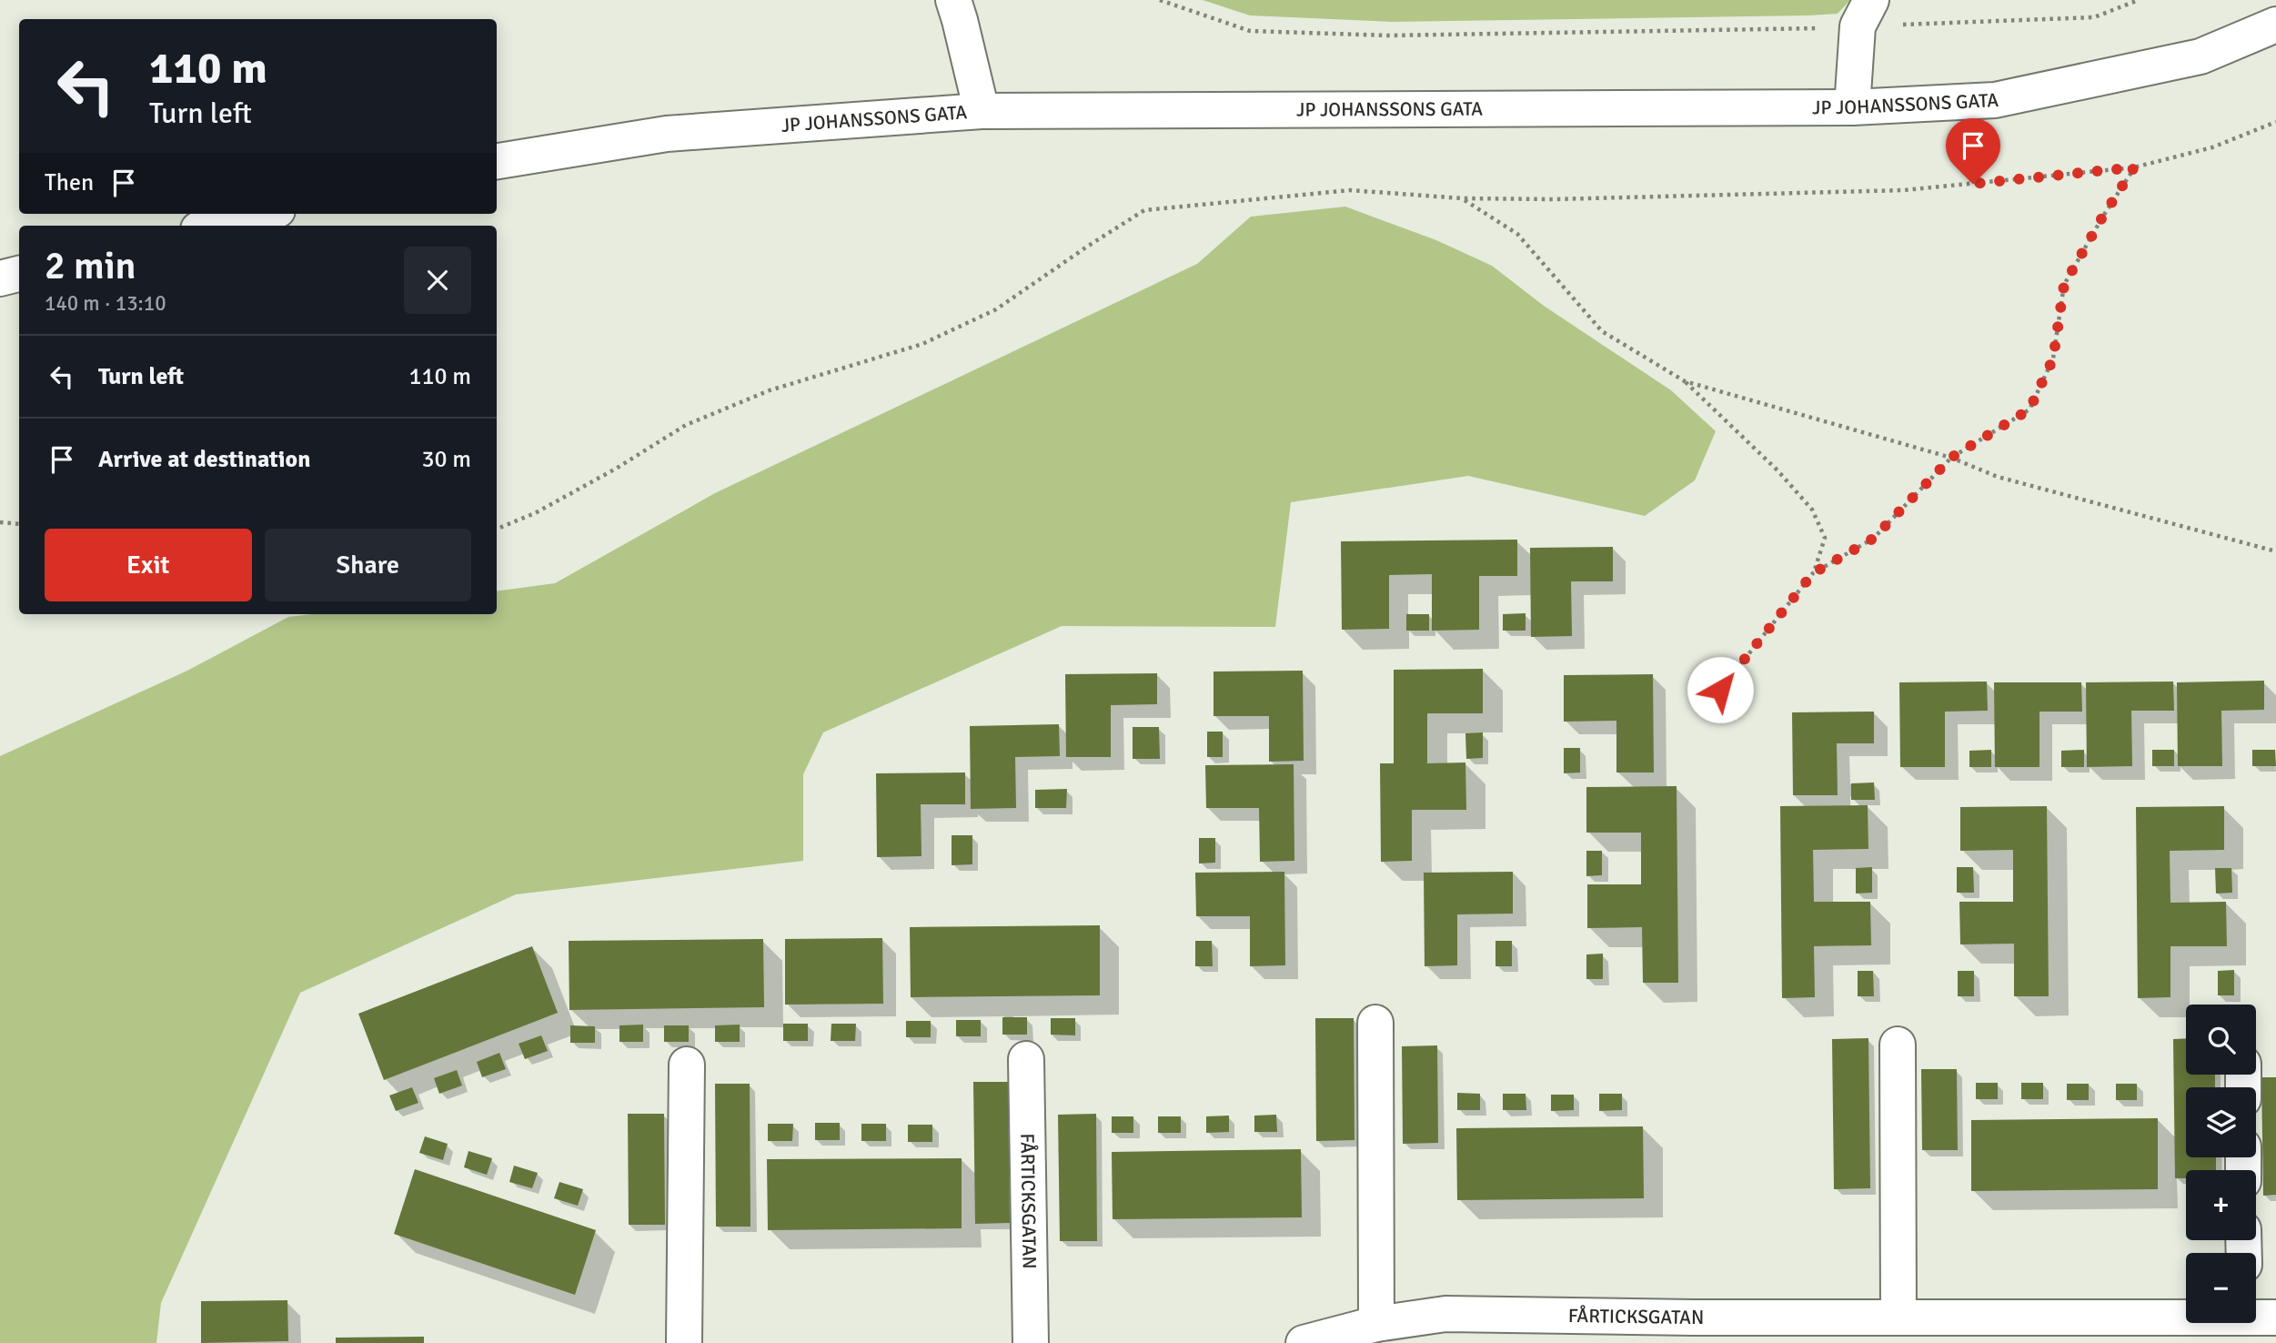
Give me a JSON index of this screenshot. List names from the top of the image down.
{
  "streets": {
    "street": ["JP JOHANSSONS GATA", "FÅRTICKSGATAN"]
  },
  "page": {
    "turn": ["110 m", "Turn left"],
    "then": "Then",
    "heading": ["2 min", "140 m · 13:10"],
    "list": [
      {
        "name": "Turn left",
        "value": "110 m"
      },
      {
        "name": "Arrive at destination",
        "value": "30 m"
      }
    ],
    "buttons": ["Exit", "Share"],
    "map_buttons": ["+", "−"]
  }
}
